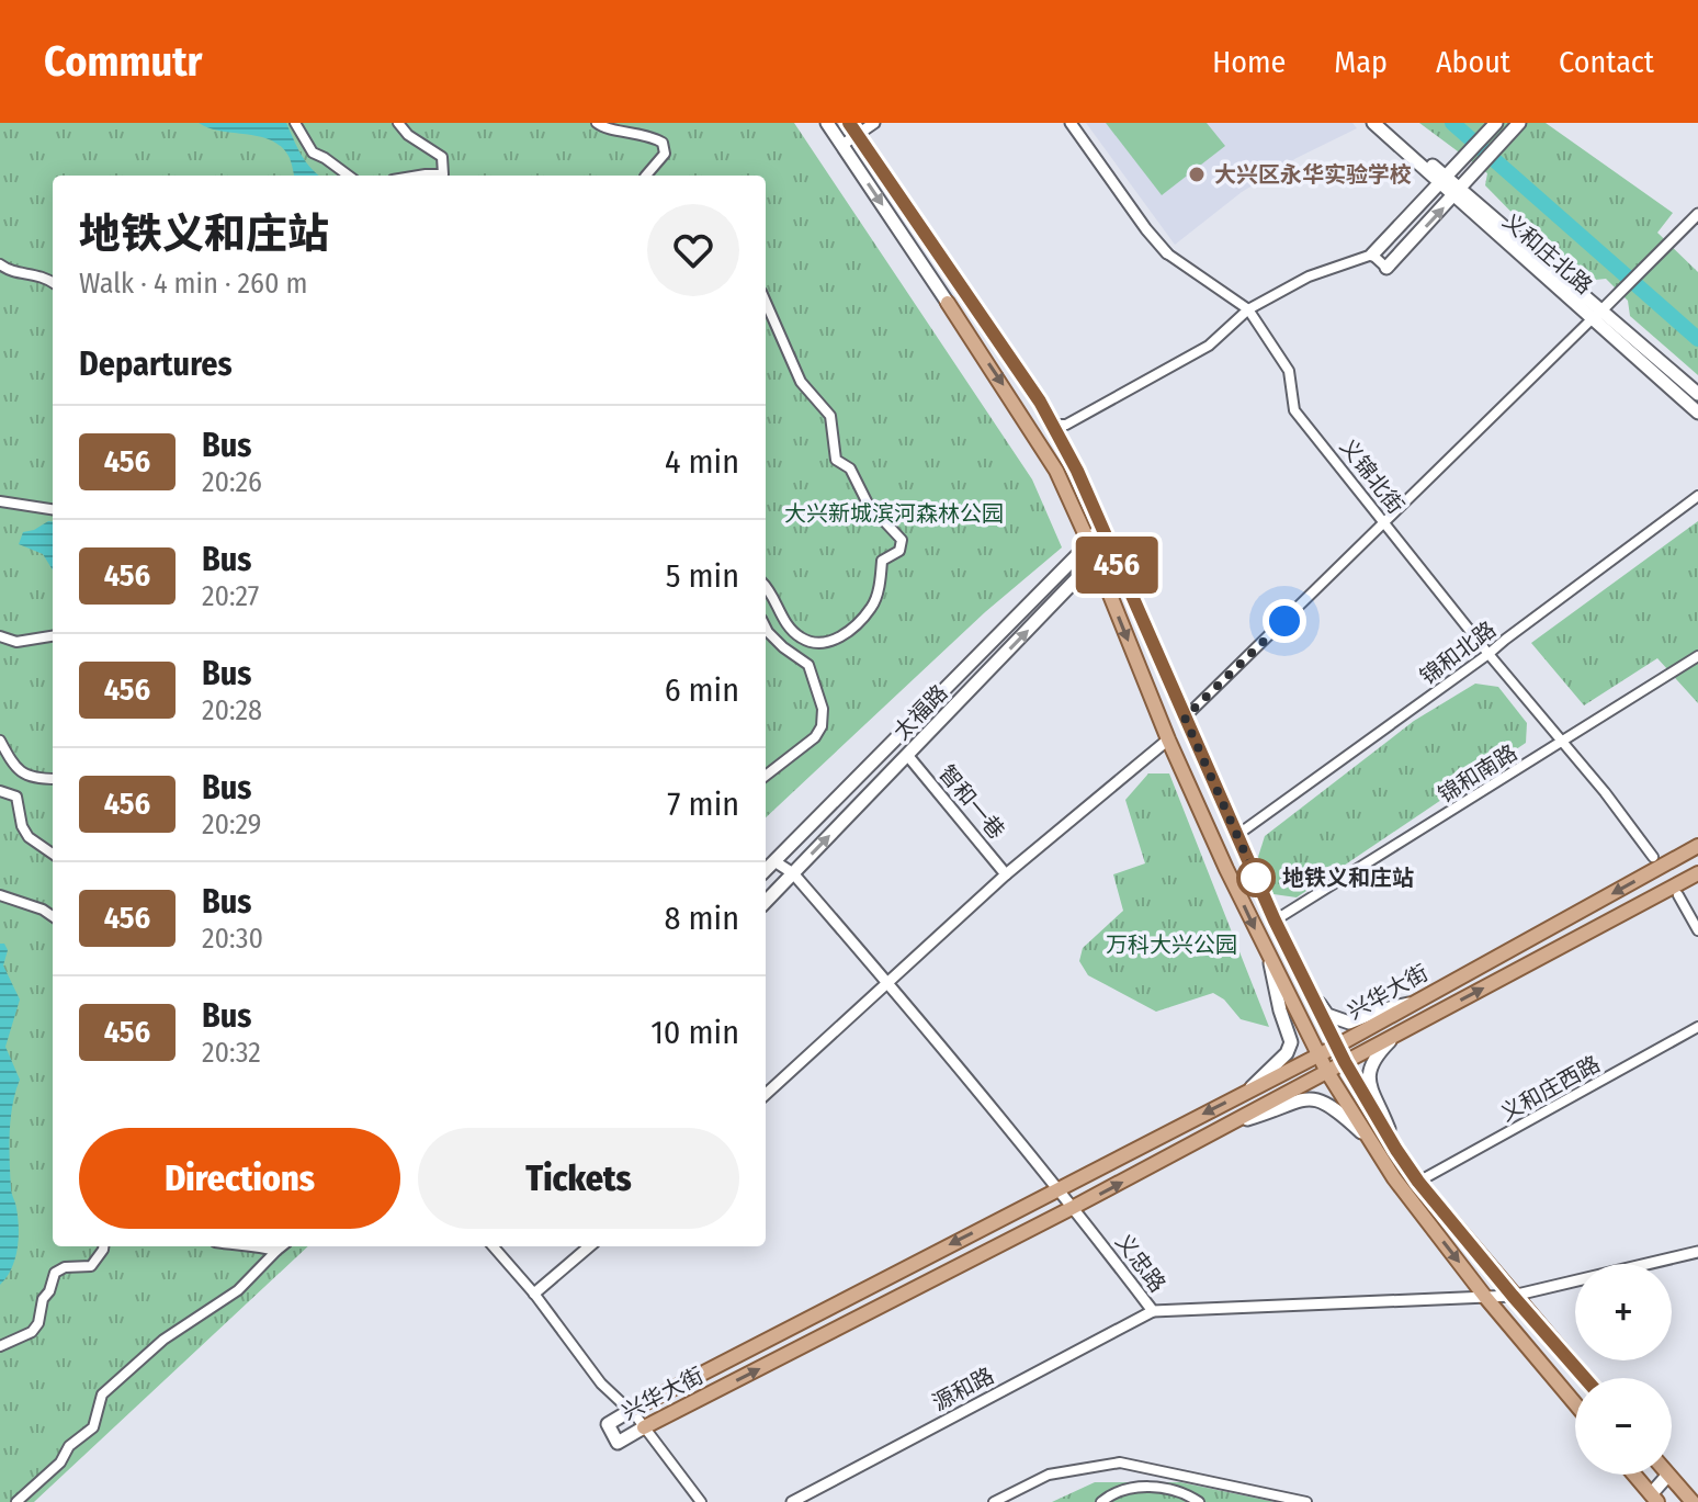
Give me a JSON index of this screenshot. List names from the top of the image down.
{
  "streets": {
    "main road": ["义和庄北路", "太福路", "兴华大街"],
    "street": [
      "义锦北街",
      "锦和北路",
      "锦和南路",
      "智和一巷",
      "义和庄西路",
      "义忠路",
      "源和路"
    ]
  },
  "crossings": [
    ["义锦北街", "锦和北路"],
    ["义锦北街", "锦和南路"],
    ["太福路", "智和一巷"],
    ["太福路", "义忠路"],
    ["兴华大街", "义忠路"],
    ["义忠路", "源和路"]
  ],
  "parks": ["大兴新城滨河森林公园", "万科大兴公园"],
  "places": ["大兴区永华实验学校", "地铁义和庄站"],
  "lines": ["bus line 456"],
  "page": {
    "header": "Commutr",
    "nav": [
      "Home",
      "Map",
      "About",
      "Contact"
    ],
    "on_map": "456",
    "heading": [
      ["地铁义和庄站", "Walk · 4 min · 260 m"],
      "Departures"
    ],
    "list": [
      {
        "mark": "456",
        "name": "Bus",
        "note": "20:26",
        "value": "4 min"
      },
      {
        "mark": "456",
        "name": "Bus",
        "note": "20:27",
        "value": "5 min"
      },
      {
        "mark": "456",
        "name": "Bus",
        "note": "20:28",
        "value": "6 min"
      },
      {
        "mark": "456",
        "name": "Bus",
        "note": "20:29",
        "value": "7 min"
      },
      {
        "mark": "456",
        "name": "Bus",
        "note": "20:30",
        "value": "8 min"
      },
      {
        "mark": "456",
        "name": "Bus",
        "note": "20:32",
        "value": "10 min"
      }
    ],
    "buttons": ["Directions", "Tickets"],
    "map_buttons": ["+", "−"]
  }
}
